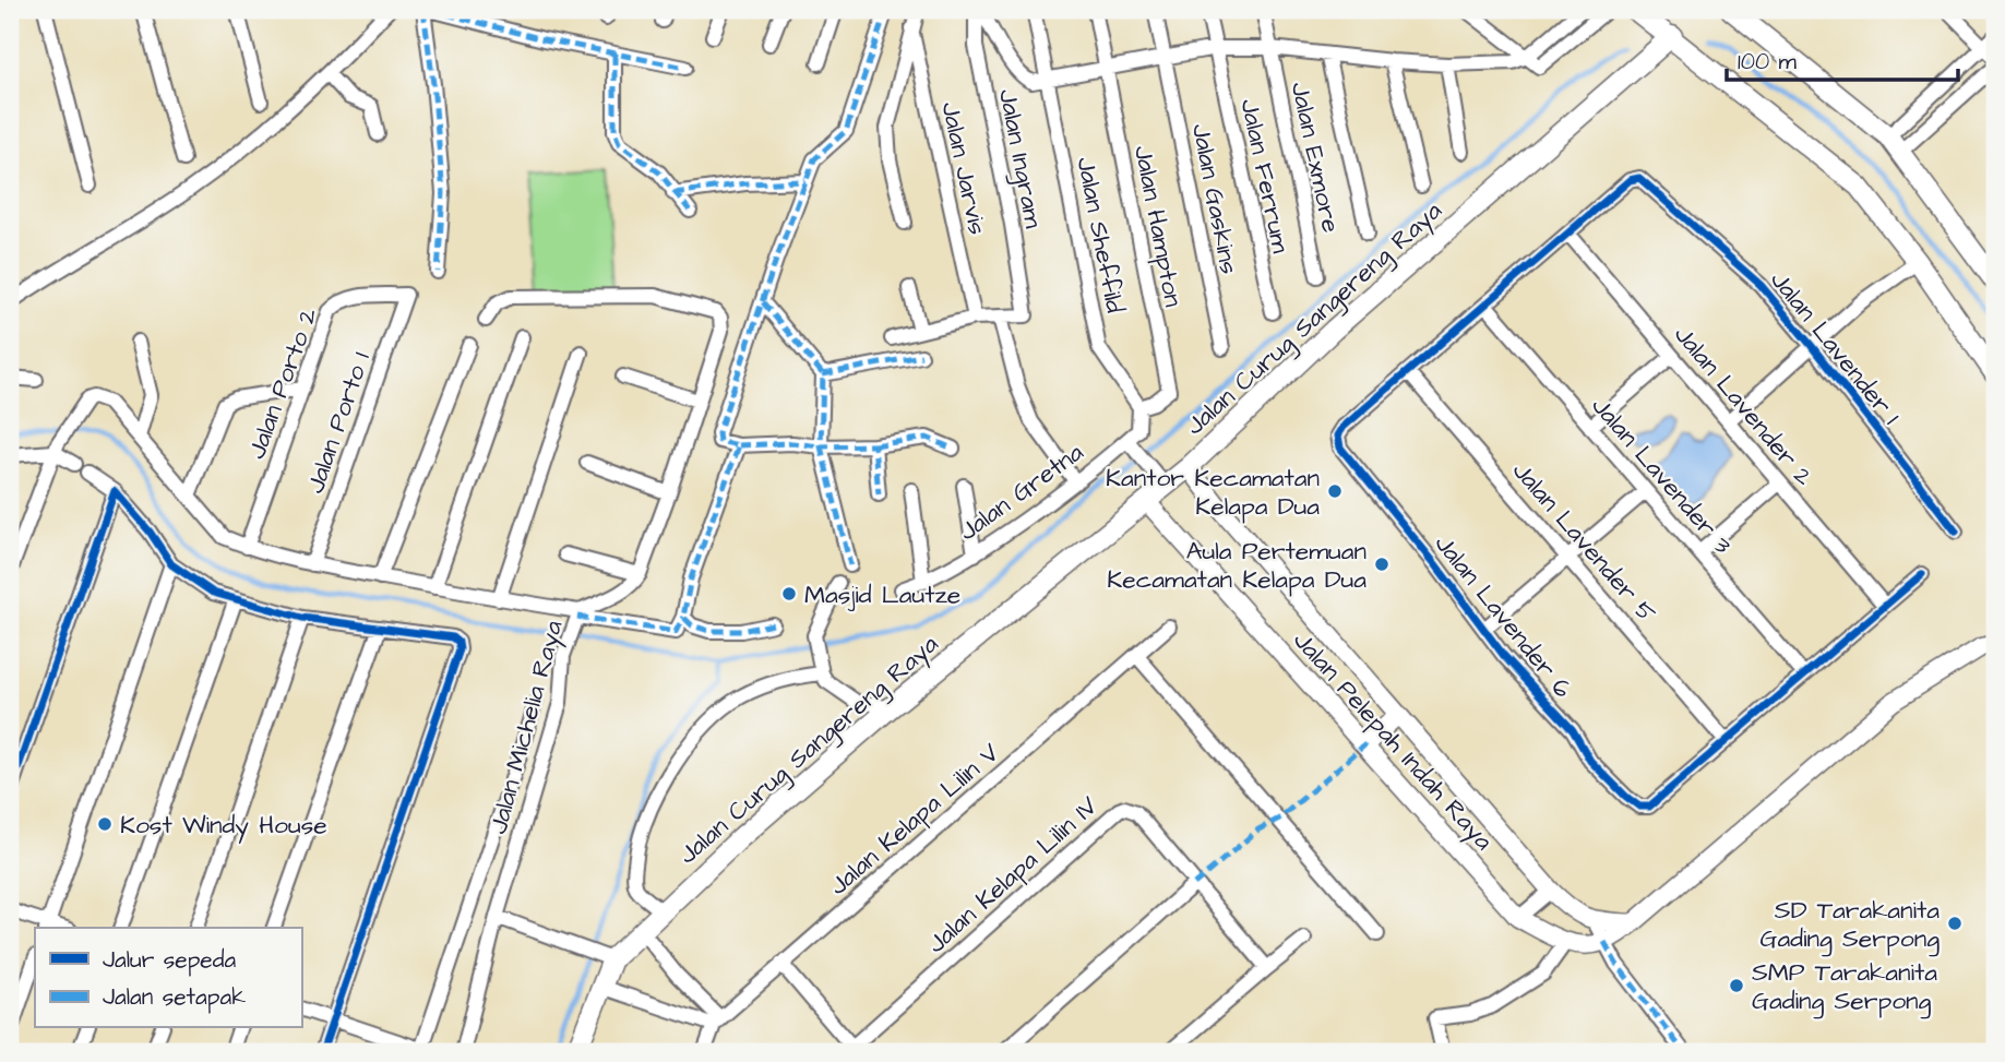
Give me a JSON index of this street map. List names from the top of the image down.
{
  "streets": {
    "main road": ["Jalan Curug Sangereng Raya"],
    "street": [
      "Jalan Exmore",
      "Jalan Ingram",
      "Jalan Jarvis",
      "Jalan Ferrum",
      "Jalan Gaskins",
      "Jalan Hampton",
      "Jalan Sheffild",
      "Jalan Lavender 1",
      "Jalan Porto 2",
      "Jalan Lavender 2",
      "Jalan Porto 1",
      "Jalan Lavender 3",
      "Jalan Gretna",
      "Jalan Lavender 5",
      "Jalan Lavender 6",
      "Jalan Michelia Raya",
      "Jalan Pelepah Indah Raya",
      "Jalan Kelapa Lilin V",
      "Jalan Kelapa Lilin IV"
    ]
  },
  "crossings": [
    ["Jalan Hampton", "Jalan Sheffild"],
    ["Jalan Curug Sangereng Raya", "Jalan Pelepah Indah Raya"],
    ["Jalan Lavender 1", "Jalan Lavender 2"],
    ["Jalan Porto 2", "Jalan Porto 1"],
    ["Jalan Lavender 5", "Jalan Lavender 6"]
  ],
  "places": [
    "Kantor Kecamatan Kelapa Dua",
    "Aula Pertemuan Kecamatan Kelapa Dua",
    "Masjid Lautze",
    "Kost Windy House",
    "SD Tarakanita Gading Serpong",
    "SMP Tarakanita Gading Serpong"
  ],
  "legend": ["Jalur sepeda", "Jalan setapak"],
  "scale_bar": "100 m"
}
